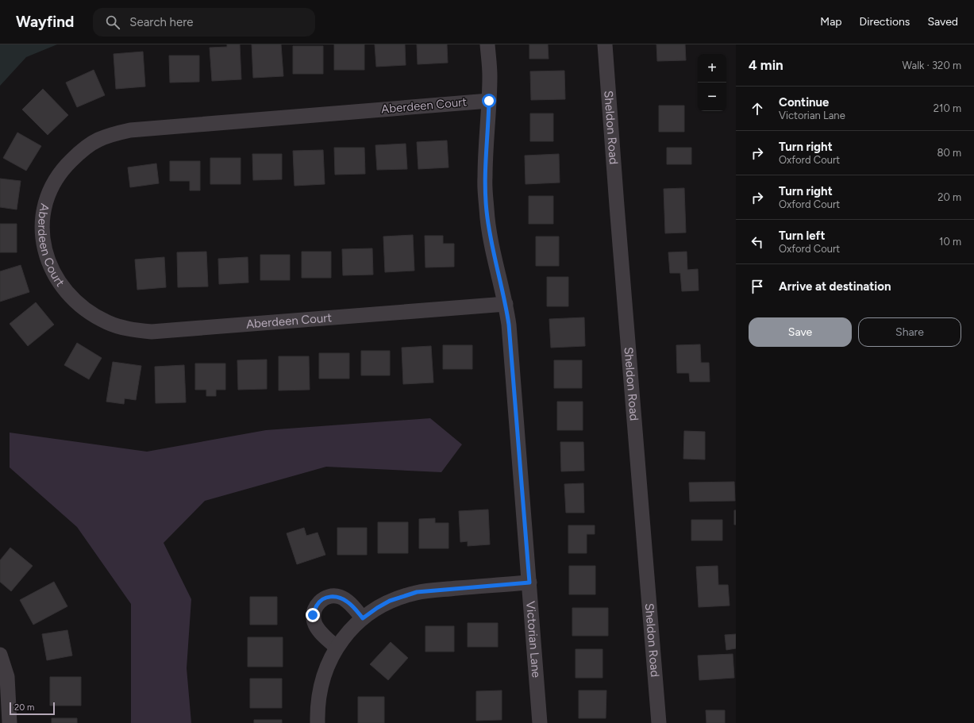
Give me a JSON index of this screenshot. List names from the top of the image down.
{
  "streets": {
    "street": ["Aberdeen Court", "Sheldon Road", "Victorian Lane"]
  },
  "crossings": [
    ["Aberdeen Court", "Victorian Lane"]
  ],
  "scale_bar": "20 m",
  "page": {
    "header": "Wayfind",
    "search": "Search here",
    "nav": ["Map", "Directions", "Saved"],
    "heading": ["4 min", "Walk · 320 m"],
    "map_buttons": ["+", "−"],
    "list": [
      ["Continue", "Victorian Lane", "210 m"],
      ["Turn right", "Oxford Court", "80 m"],
      ["Turn right", "Oxford Court", "20 m"],
      ["Turn left", "Oxford Court", "10 m"],
      "Arrive at destination"
    ],
    "buttons": ["Save", "Share"],
    "scale": "20 m"
  }
}
